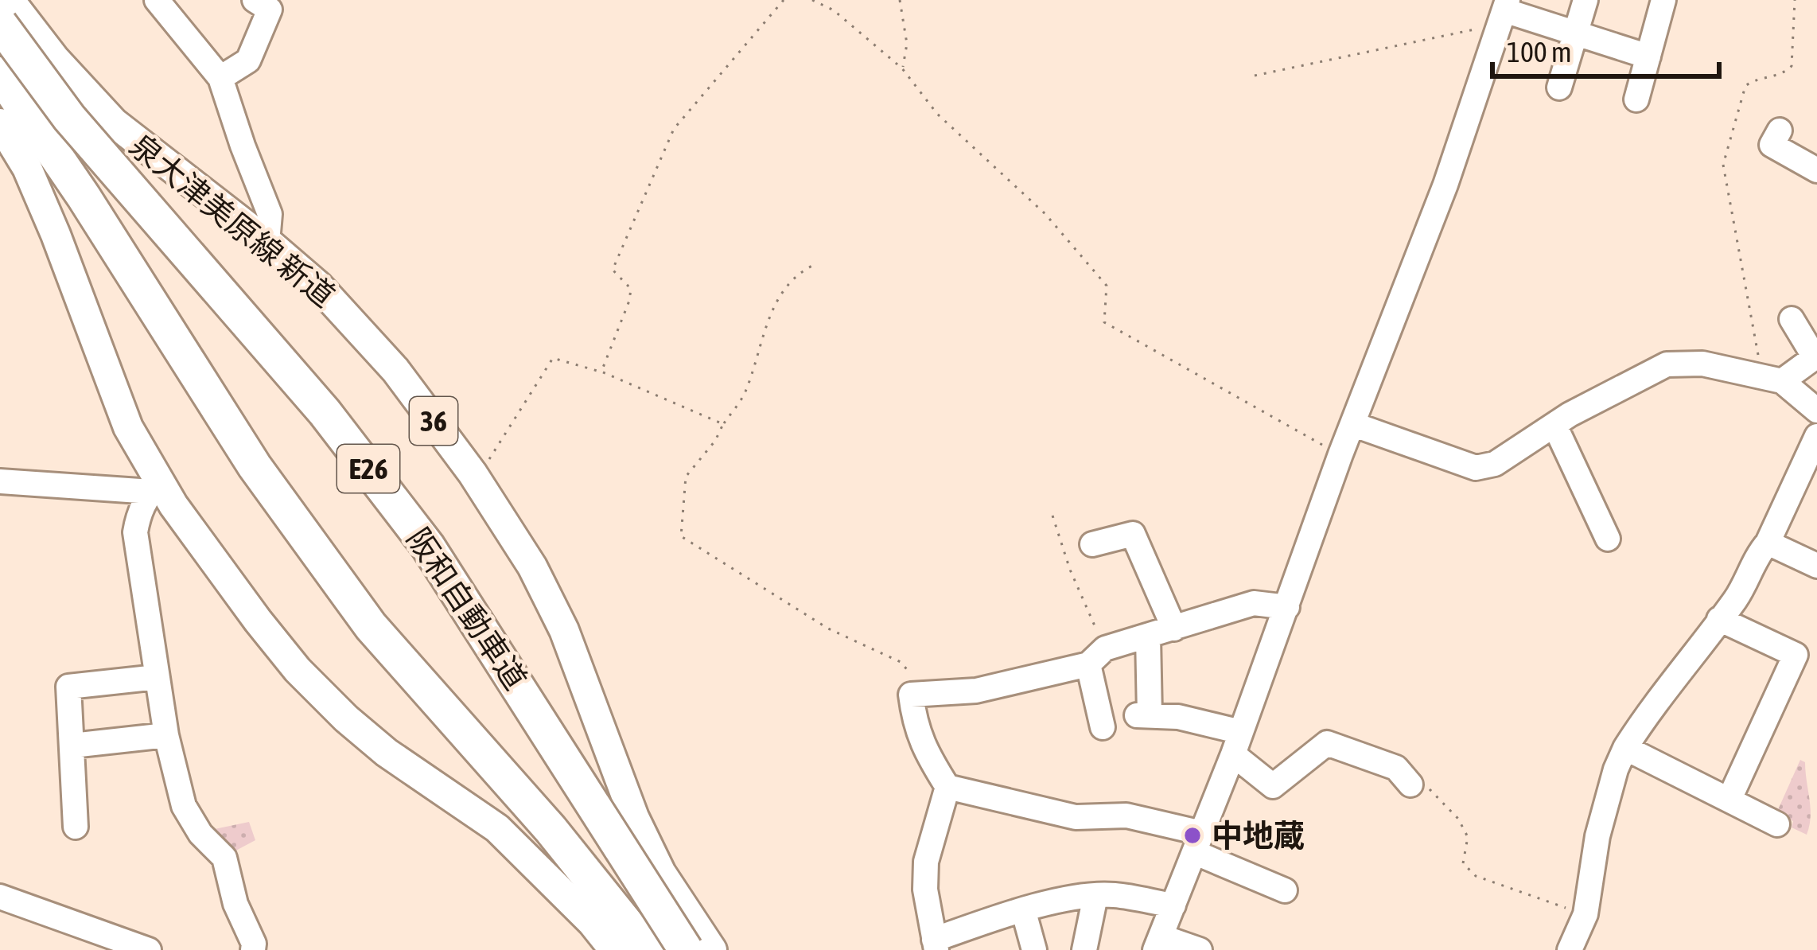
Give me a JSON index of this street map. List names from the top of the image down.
{
  "streets": {
    "highway": ["E26", "阪和自動車道"],
    "main road": ["泉大津美原線 新道", "36"]
  },
  "crossings": [
    ["泉大津美原線 新道", "阪和自動車道"]
  ],
  "places": ["中地蔵"],
  "scale_bar": "100 m"
}
